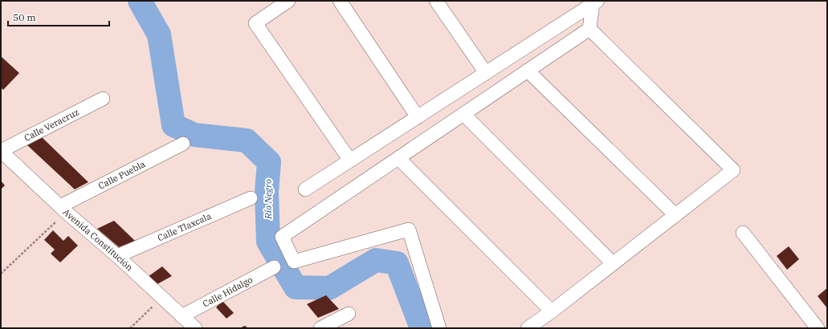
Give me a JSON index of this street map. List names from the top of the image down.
{
  "streets": {
    "street": [
      "Calle Veracruz",
      "Calle Puebla",
      "Calle Tlaxcala",
      "Avenida Constitución",
      "Calle Hidalgo"
    ]
  },
  "crossings": [
    ["Calle Veracruz", "Avenida Constitución"],
    ["Calle Puebla", "Avenida Constitución"],
    ["Calle Tlaxcala", "Avenida Constitución"],
    ["Avenida Constitución", "Calle Hidalgo"]
  ],
  "water": ["Río Negro"],
  "scale_bar": "50 m"
}
